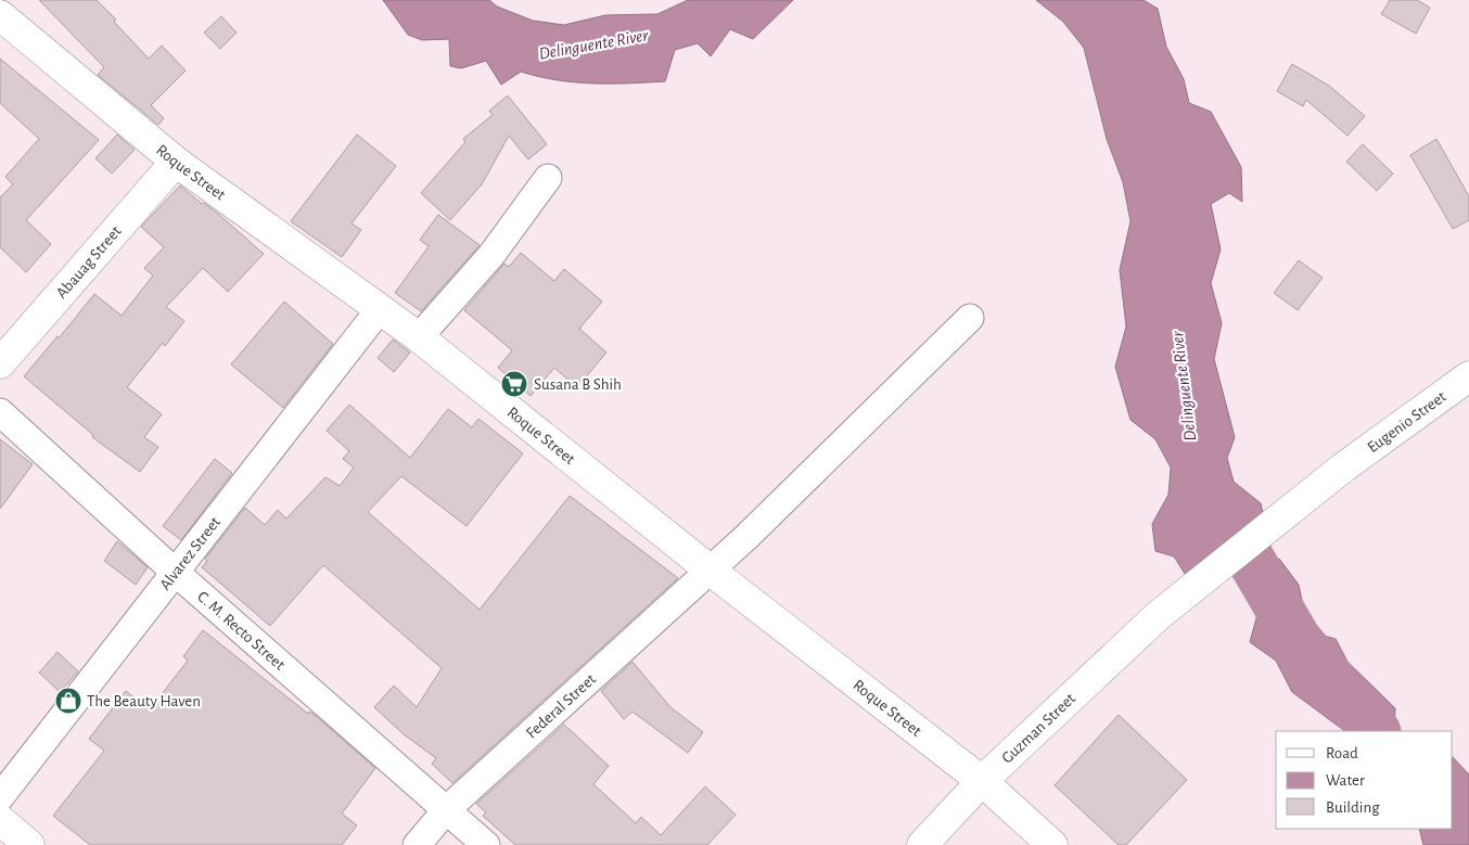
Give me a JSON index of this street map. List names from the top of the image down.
{
  "streets": {
    "street": [
      "Roque Street",
      "Abauag Street",
      "Eugenio Street",
      "Alvarez Street",
      "C. M. Recto Street",
      "Federal Street",
      "Guzman Street"
    ]
  },
  "crossings": [
    ["Roque Street", "Abauag Street"],
    ["Roque Street", "Alvarez Street"],
    ["Roque Street", "Federal Street"],
    ["Roque Street", "Guzman Street"],
    ["Eugenio Street", "Guzman Street"],
    ["Alvarez Street", "C. M. Recto Street"],
    ["C. M. Recto Street", "Federal Street"]
  ],
  "water": ["Delinguente River"],
  "places": {
    "supermarket": ["Susana B Shih"],
    "shop": ["The Beauty Haven"]
  },
  "legend": ["Road", "Water", "Building"]
}
